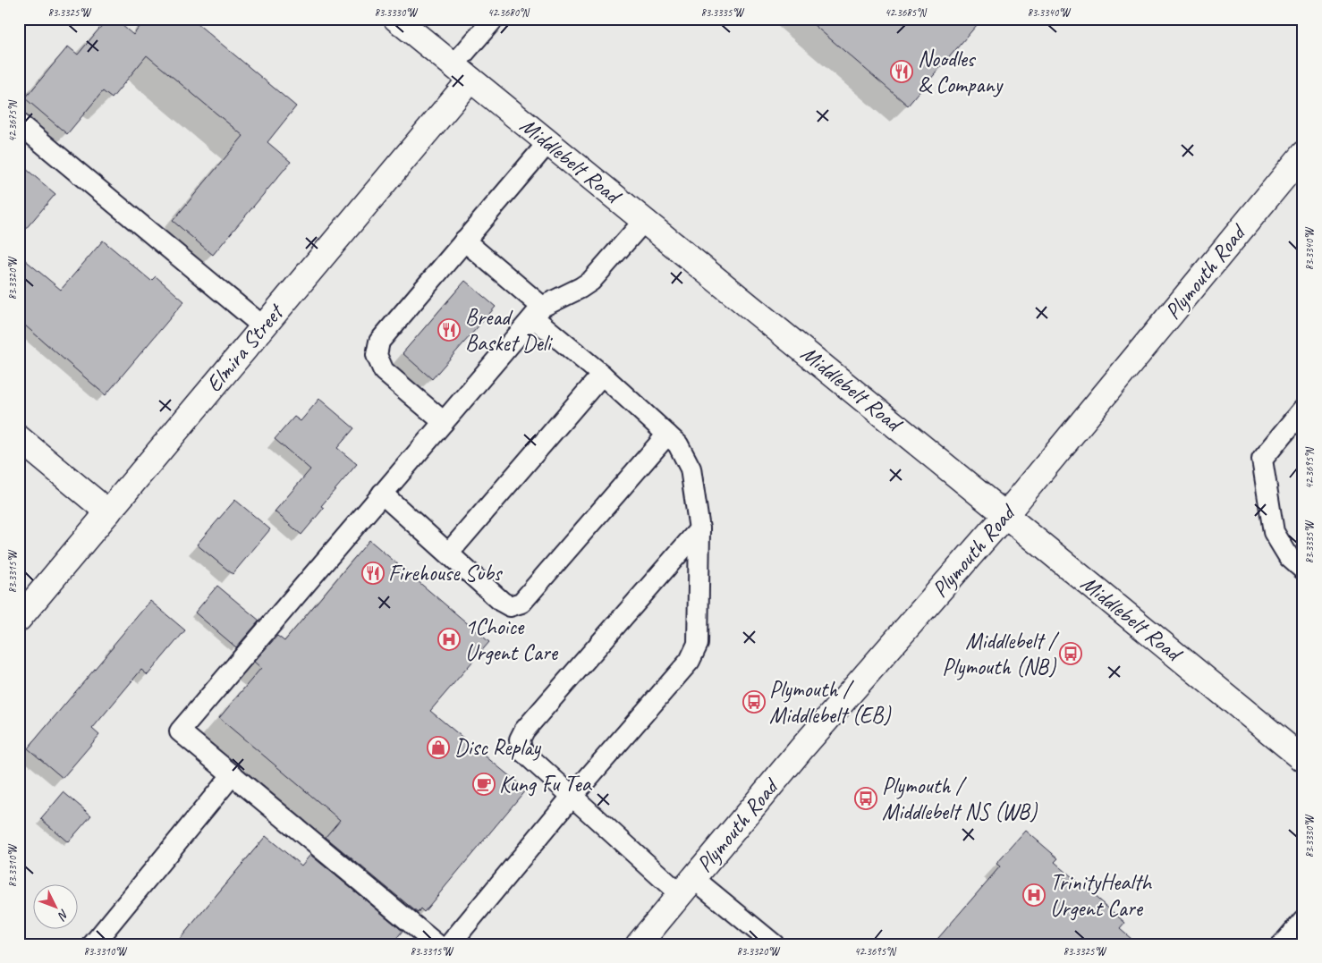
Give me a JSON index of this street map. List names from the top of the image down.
{
  "streets": {
    "main road": ["Middlebelt Road", "Plymouth Road", "Elmira Street"]
  },
  "crossings": [
    ["Middlebelt Road", "Plymouth Road"],
    ["Middlebelt Road", "Elmira Street"]
  ],
  "places": {
    "restaurant": ["Noodles & Company", "Bread Basket Deli", "Firehouse Subs"],
    "hospital": ["1Choice Urgent Care", "TrinityHealth Urgent Care"],
    "bus stop": ["Middlebelt / Plymouth (NB)", "Plymouth / Middlebelt (EB)", "Plymouth / Middlebelt NS (WB)"],
    "shop": ["Disc Replay"],
    "cafe": ["Kung Fu Tea"]
  },
  "north": "bottom right",
  "coordinates": [
    "83.3325°W",
    "83.3330°W",
    "42.3680°N",
    "83.3335°W",
    "42.3685°N",
    "83.3340°W",
    "42.3675°N",
    "83.3320°W",
    "42.3695°N",
    "83.3315°W",
    "83.3310°W"
  ]
}
